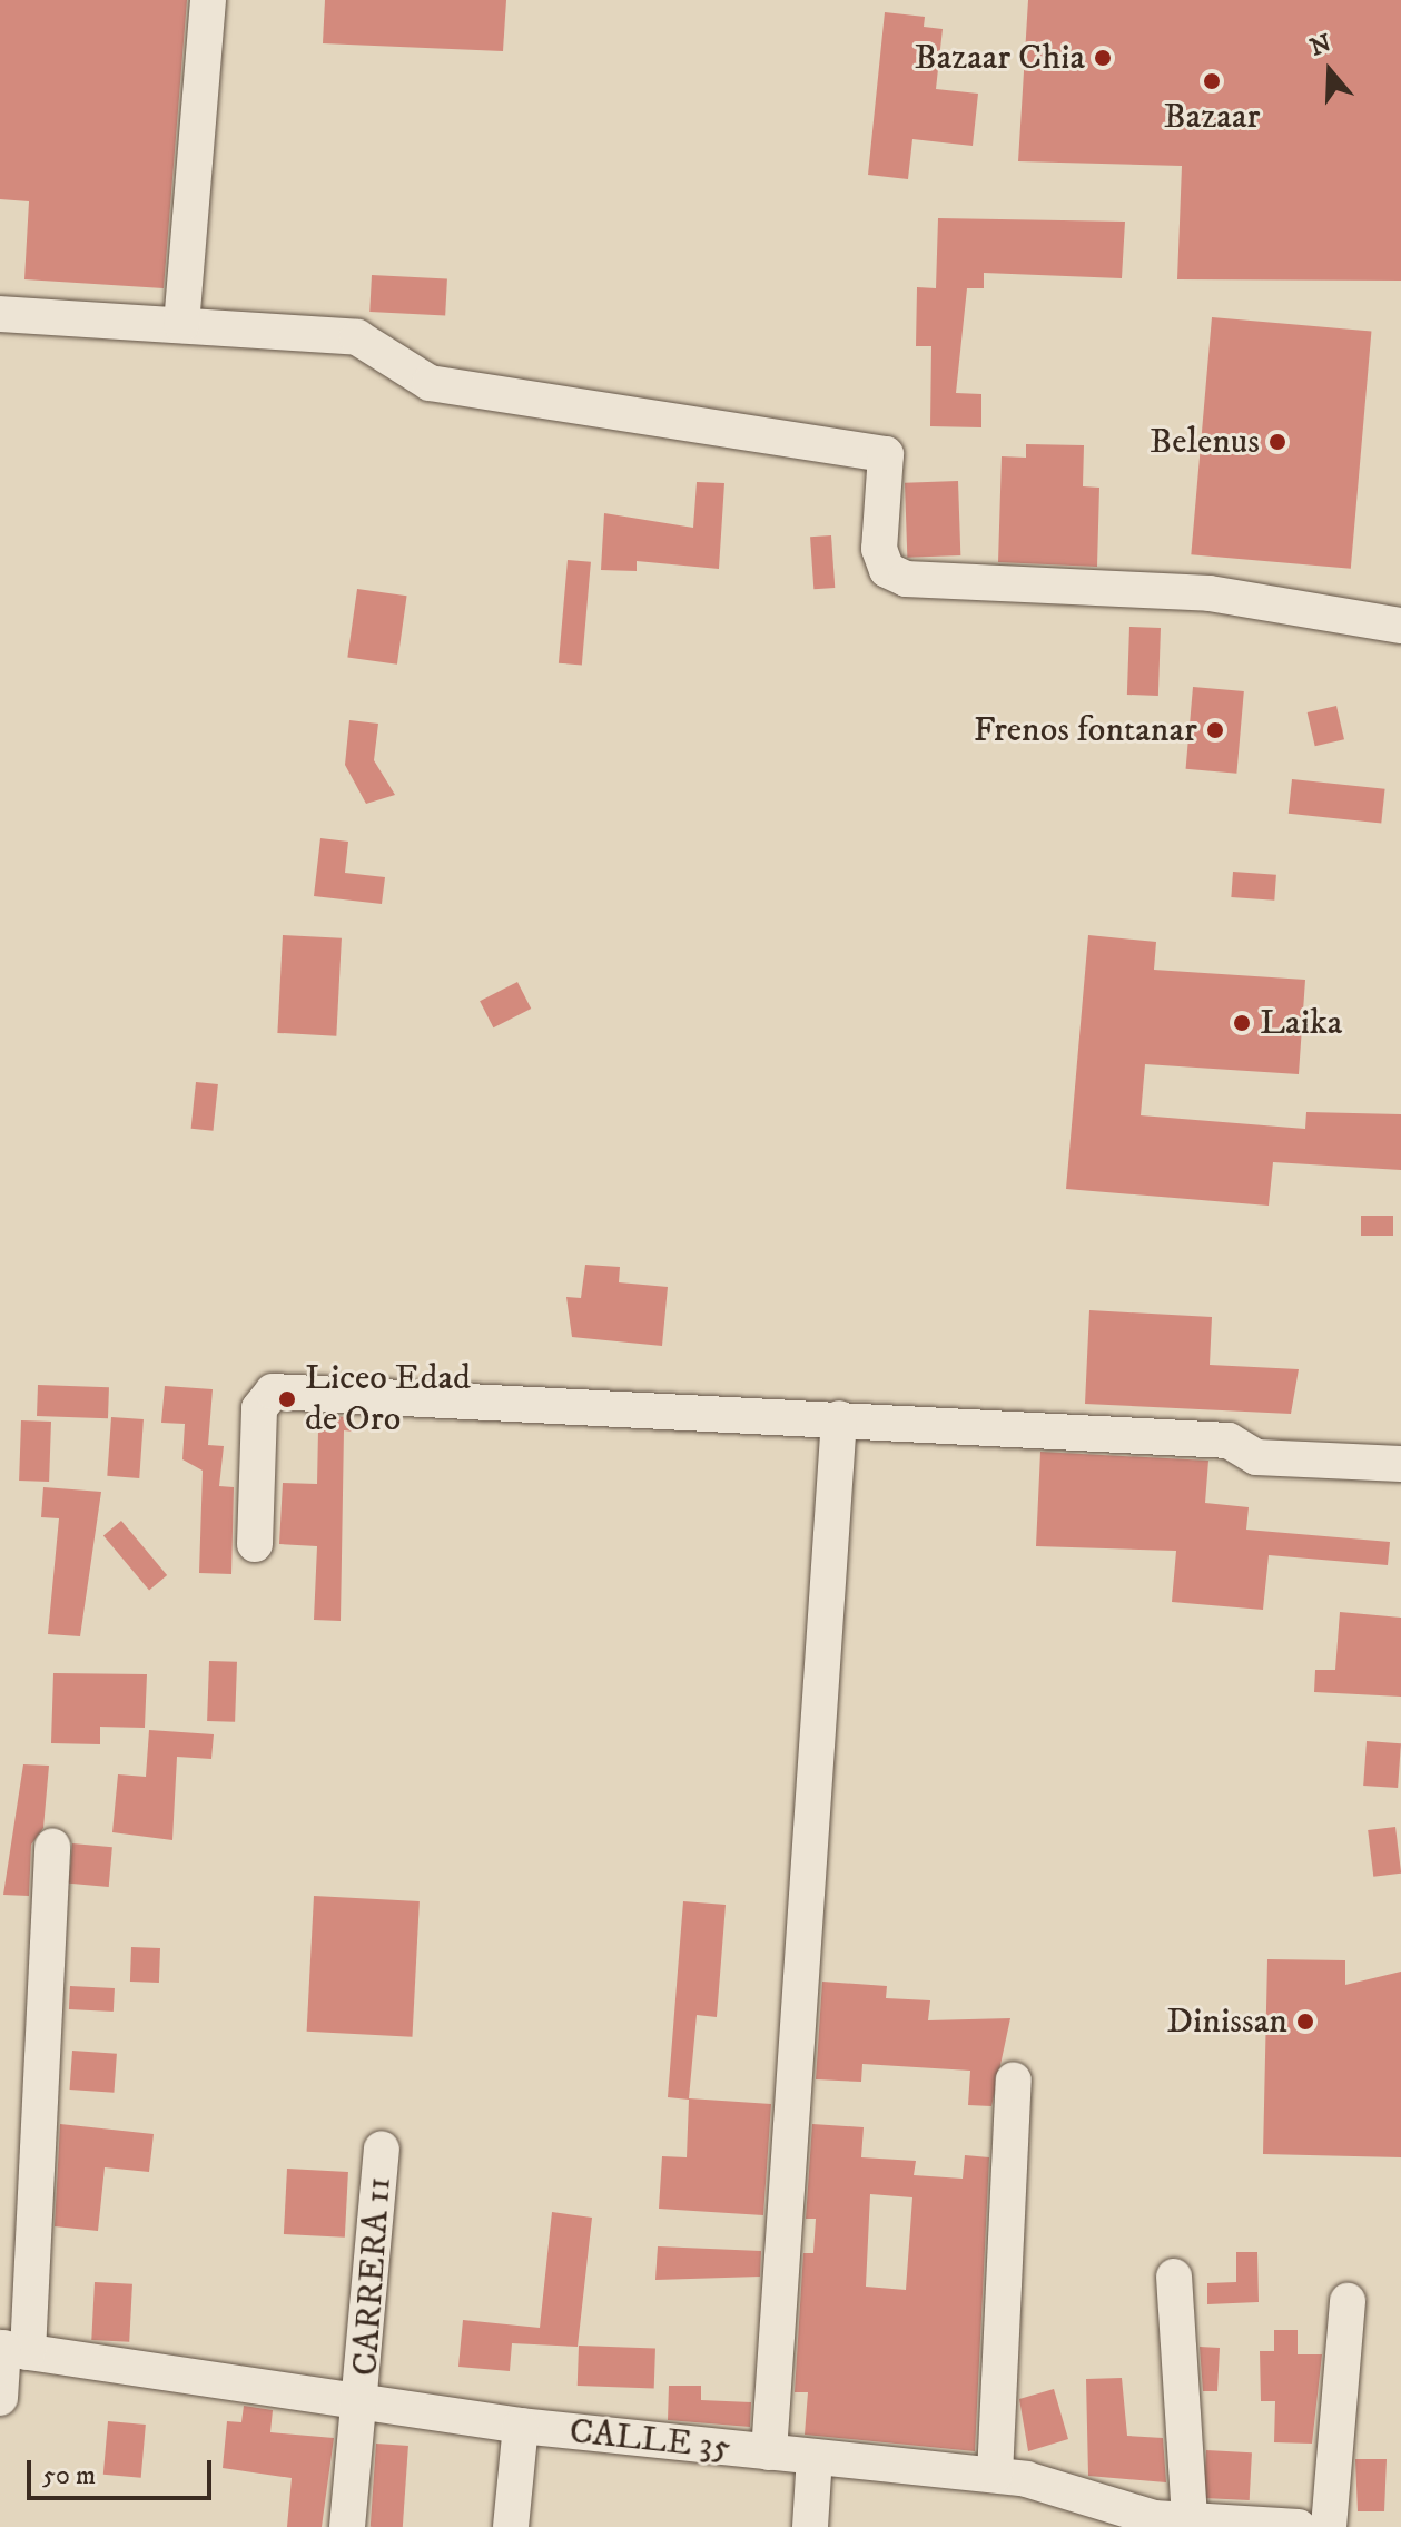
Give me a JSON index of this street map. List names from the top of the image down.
{
  "streets": {
    "street": ["CARRERA 11", "CALLE 35"]
  },
  "crossings": [
    ["CARRERA 11", "CALLE 35"]
  ],
  "places": [
    "Bazaar Chia",
    "Bazaar",
    "Belenus",
    "Frenos fontanar",
    "Laika",
    "Liceo Edad de Oro",
    "Dinissan"
  ],
  "scale_bar": "50 m",
  "north": "top"
}
